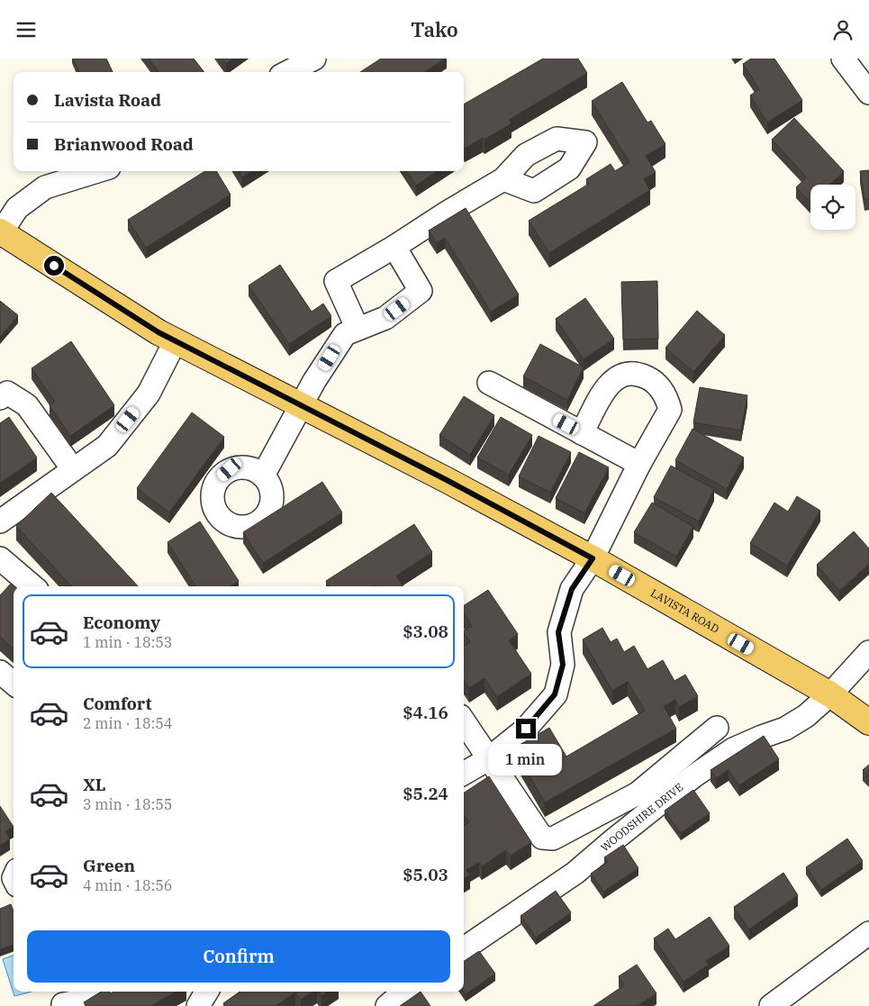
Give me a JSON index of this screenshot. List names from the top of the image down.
{
  "streets": {
    "main road": ["LAVISTA ROAD"],
    "street": ["WOODSHIRE DRIVE"]
  },
  "crossings": [
    ["LAVISTA ROAD", "WOODSHIRE DRIVE"]
  ],
  "page": {
    "header": "Tako",
    "banner": ["Lavista Road", "Brianwood Road"],
    "list": [
      {
        "name": "Economy",
        "note": "1 min · 18:53",
        "value": "$3.08"
      },
      {
        "name": "Comfort",
        "note": "2 min · 18:54",
        "value": "$4.16"
      },
      {
        "name": "XL",
        "note": "3 min · 18:55",
        "value": "$5.24"
      },
      {
        "name": "Green",
        "note": "4 min · 18:56",
        "value": "$5.03"
      }
    ],
    "bubble": "1 min",
    "buttons": "Confirm"
  }
}
